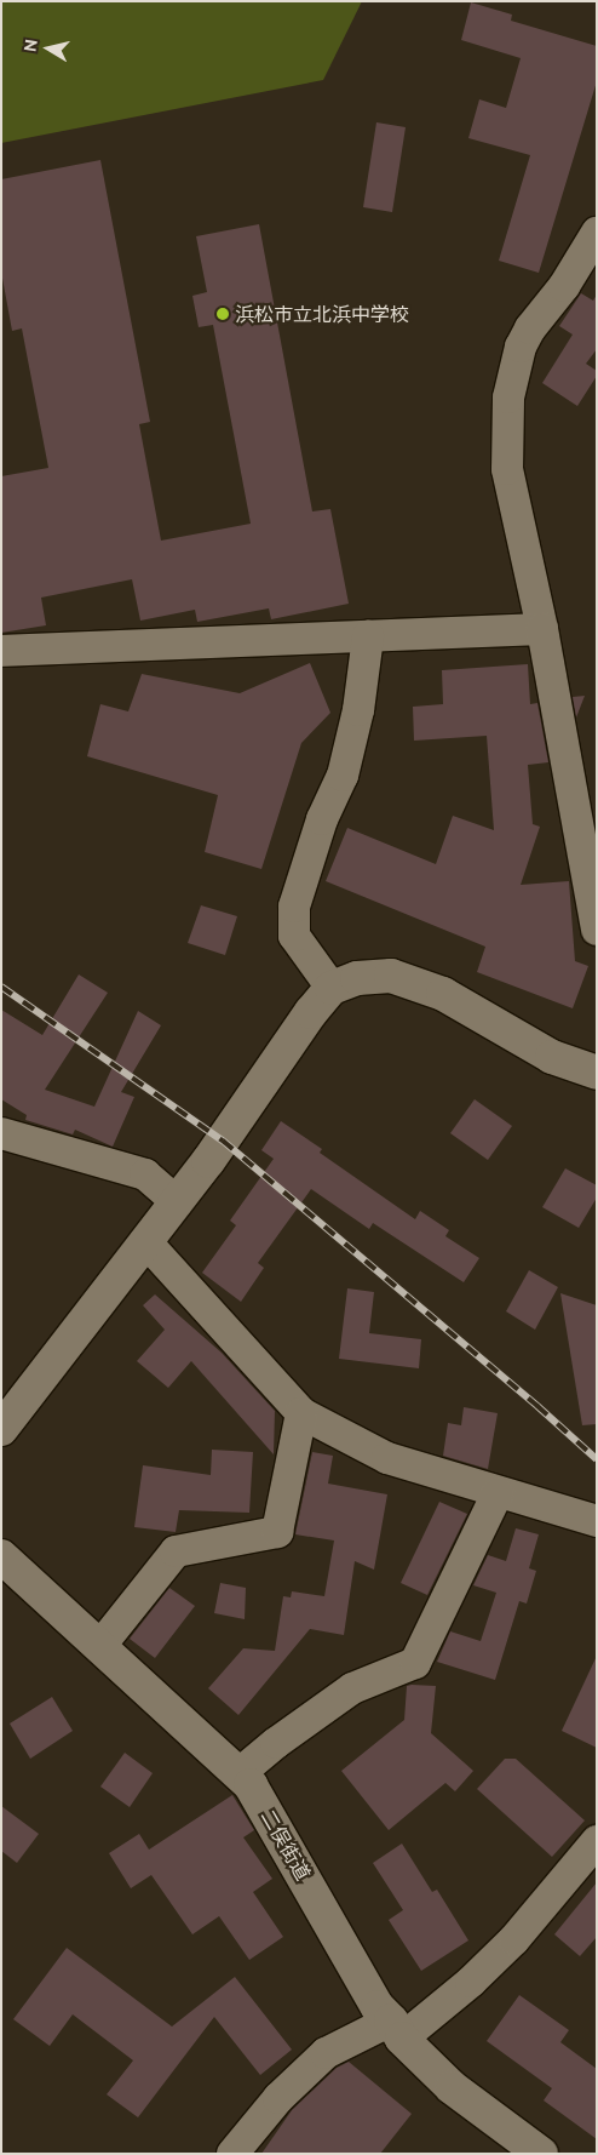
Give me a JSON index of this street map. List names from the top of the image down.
{
  "streets": {
    "street": ["二俣街道"]
  },
  "places": ["浜松市立北浜中学校"],
  "north": "left"
}
